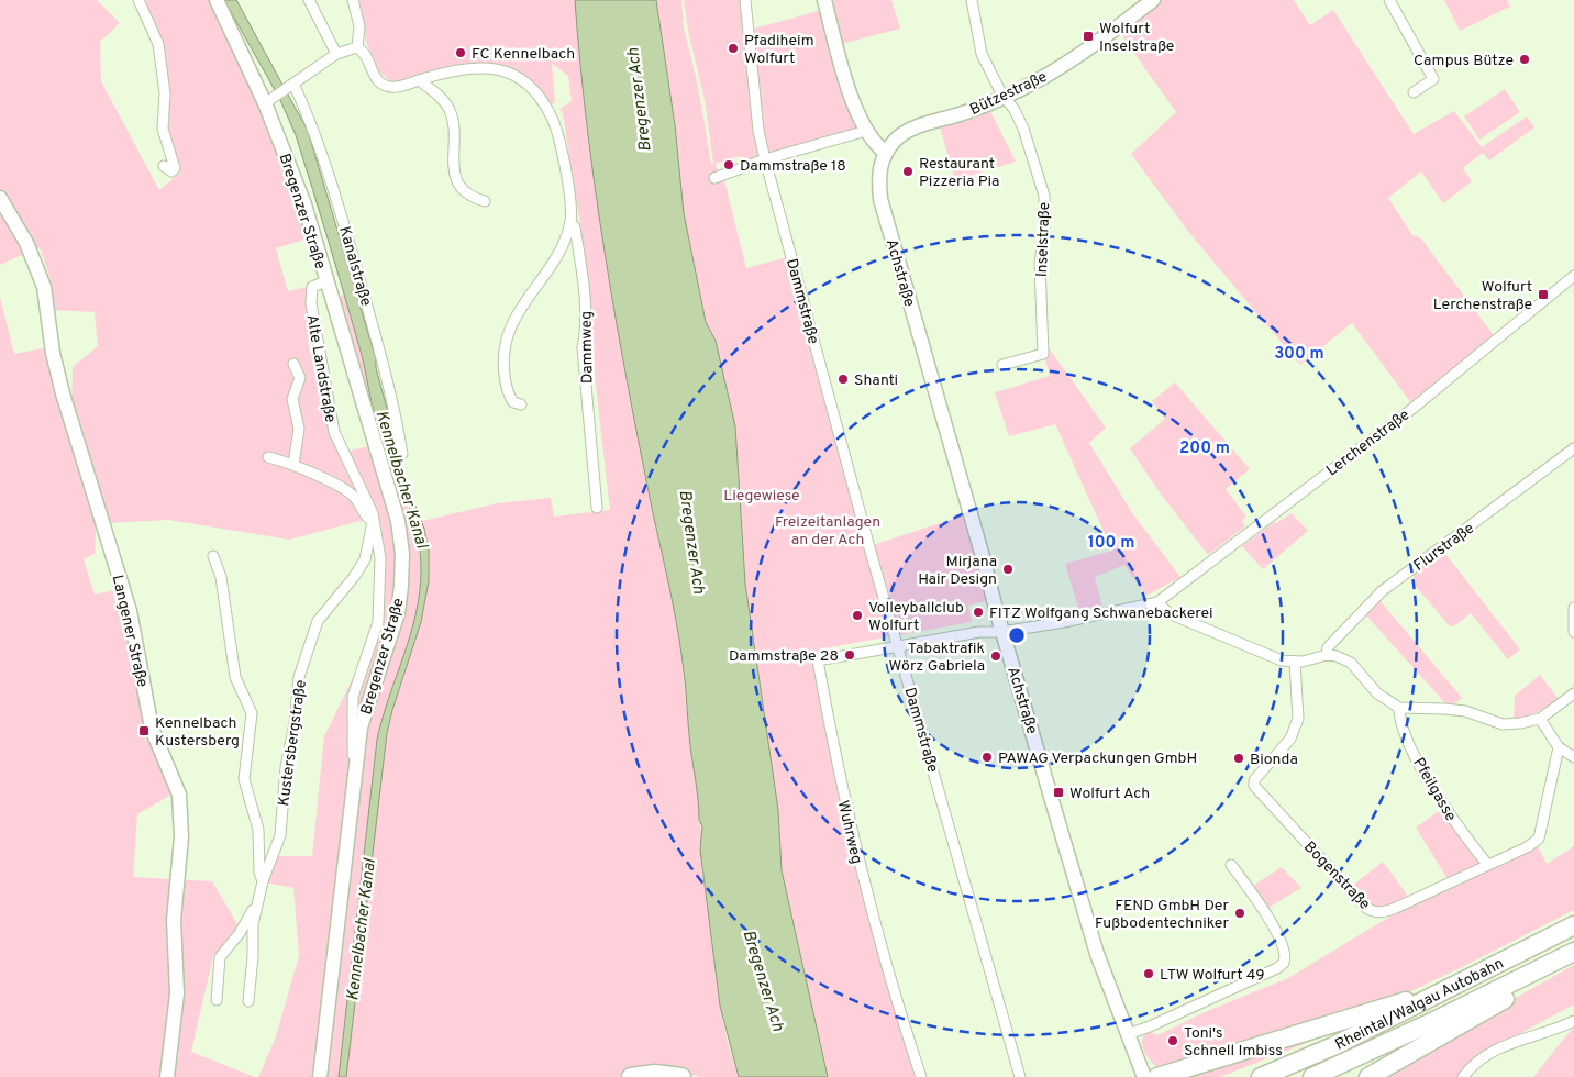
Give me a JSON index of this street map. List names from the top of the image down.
{
  "streets": {
    "highway": ["Rheintal/Walgau Autobahn"],
    "main road": [
      "Bützestraße",
      "Bregenzer Straße",
      "Achstraße",
      "Langener Straße"
    ],
    "street": [
      "Inselstraße",
      "Kanalstraße",
      "Dammstraße",
      "Dammweg",
      "Alte Landstraße",
      "Lerchenstraße",
      "Flurstraße",
      "Kustersbergstraße",
      "Pfeilgasse",
      "Wuhrweg",
      "Bogenstraße"
    ]
  },
  "crossings": [
    ["Bützestraße", "Inselstraße"],
    ["Bützestraße", "Achstraße"],
    ["Bregenzer Straße", "Alte Landstraße"],
    ["Dammstraße", "Wuhrweg"],
    ["Alte Landstraße", "Kustersbergstraße"],
    ["Pfeilgasse", "Bogenstraße"]
  ],
  "water": ["Bregenzer Ach", "Kennelbacher Kanal"],
  "parks": ["Liegewiese", "Freizeitanlagen an der Ach"],
  "places": {
    "transit": [
      "Wolfurt Inselstraße",
      "Wolfurt Lerchenstraße",
      "Kennelbach Kustersberg",
      "Wolfurt Ach"
    ],
    "other": [
      "Pfadiheim Wolfurt",
      "FC Kennelbach",
      "Campus Bütze",
      "Dammstraße 18",
      "Restaurant Pizzeria Pia",
      "Shanti",
      "Mirjana Hair Design",
      "FITZ Wolfgang Schwanebackerei",
      "Volleyballclub Wolfurt",
      "Dammstraße 28",
      "Tabaktrafik Wörz Gabriela",
      "PAWAG Verpackungen GmbH",
      "Bionda",
      "FEND GmbH Der Fußbodentechniker",
      "LTW Wolfurt 49",
      "Toni's Schnell Imbiss"
    ]
  },
  "rings": ["300 m", "200 m", "100 m"]
}
